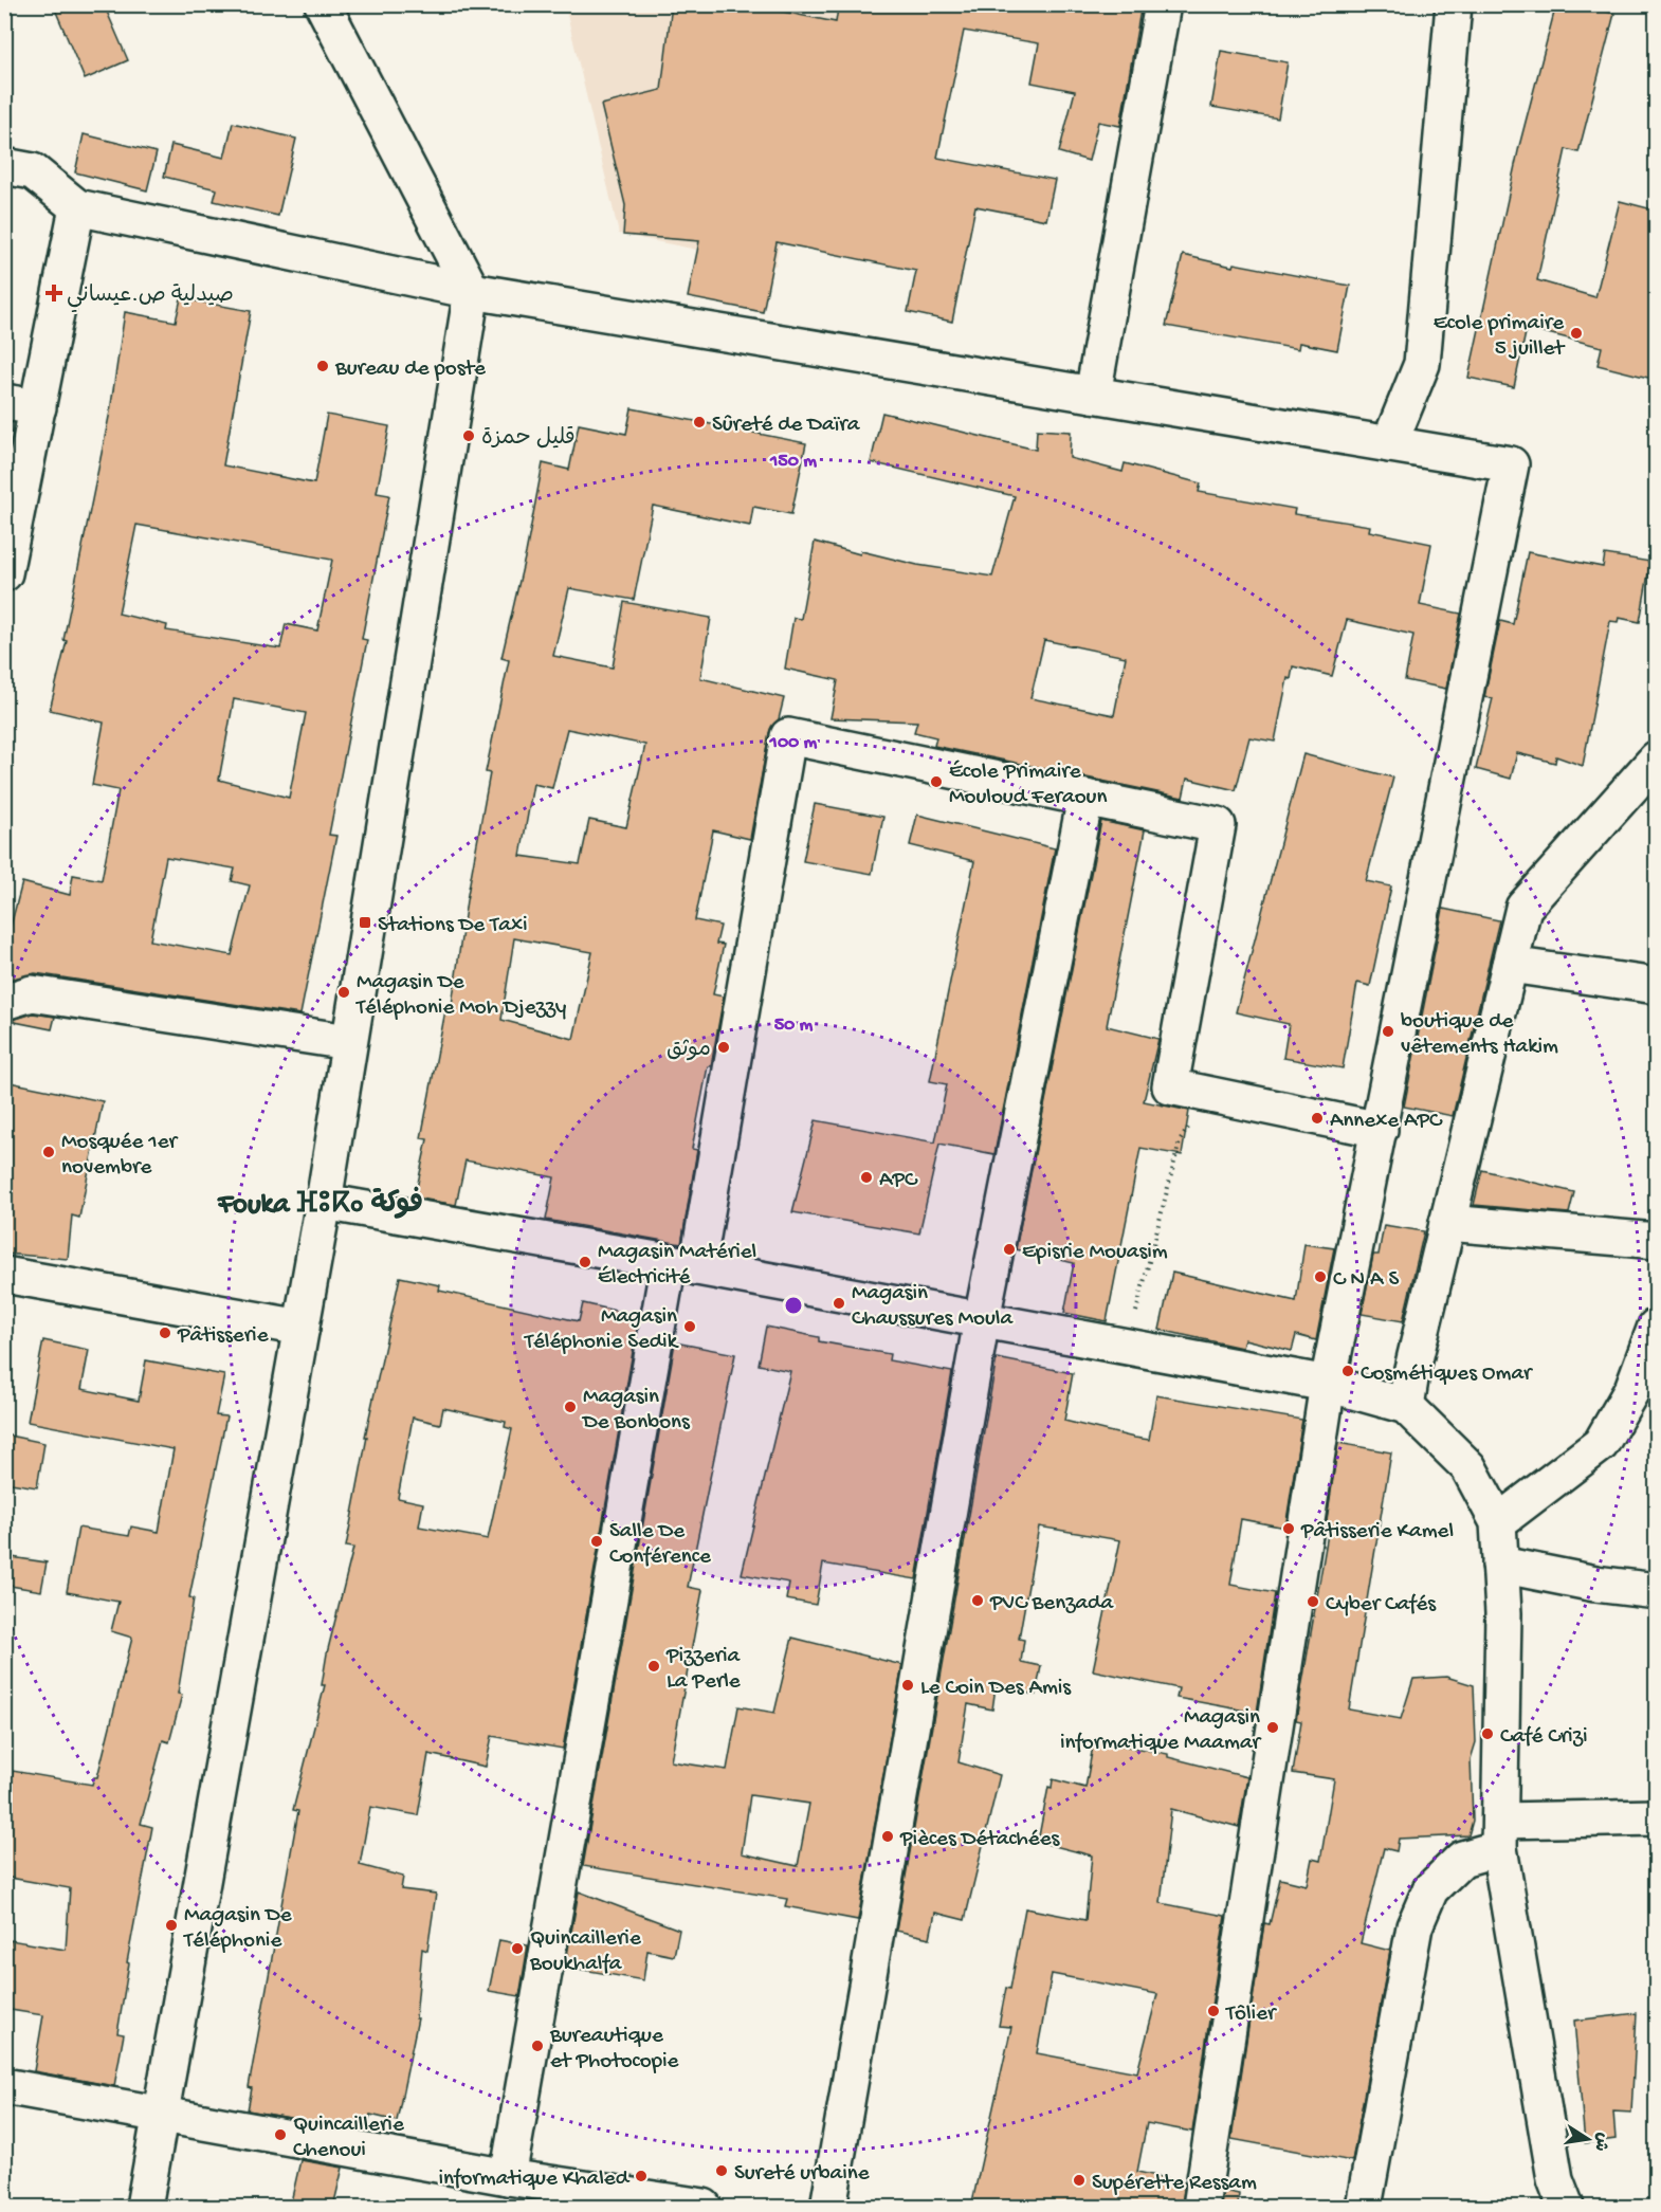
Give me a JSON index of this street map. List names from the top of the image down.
{
  "districts": ["Fouka ⴼⵓⴽⴰ فوكة"],
  "places": {
    "health": ["صيدلية ص.عيساني"],
    "other": [
      "Ecole primaire 5 juillet",
      "Bureau de poste",
      "Sûreté de Daïra",
      "قليل حمزة",
      "École Primaire Mouloud Feraoun",
      "Magasin De Téléphonie Moh Djezzy",
      "boutique de vêtements Hakim",
      "موثق",
      "Annexe APC",
      "Mosquée 1er novembre",
      "APC",
      "Episrie Mouasim",
      "Magasin Matériel Électricité",
      "C N A S",
      "Magasin Chaussures Moula",
      "Magasin Téléphonie Sedik",
      "Pâtisserie",
      "Cosmétiques Omar",
      "Magasin De Bonbons",
      "Pâtisserie Kamel",
      "Salle De Conférence",
      "PVC Benzada",
      "Cyber Cafés",
      "Pizzeria La Perle",
      "Le Coin Des Amis",
      "Magasin informatique Maamar",
      "Café Crizi",
      "Pièces Détachées",
      "Magasin De Téléphonie",
      "Quincaillerie Boukhalfa",
      "Tôlier",
      "Bureautique et Photocopie",
      "Quincaillerie Chenoui",
      "Sureté urbaine",
      "informatique Khaled",
      "Supérette Ressam"
    ],
    "transit": ["Stations De Taxi"]
  },
  "north": "right",
  "rings": ["150 m", "100 m", "50 m"]
}
